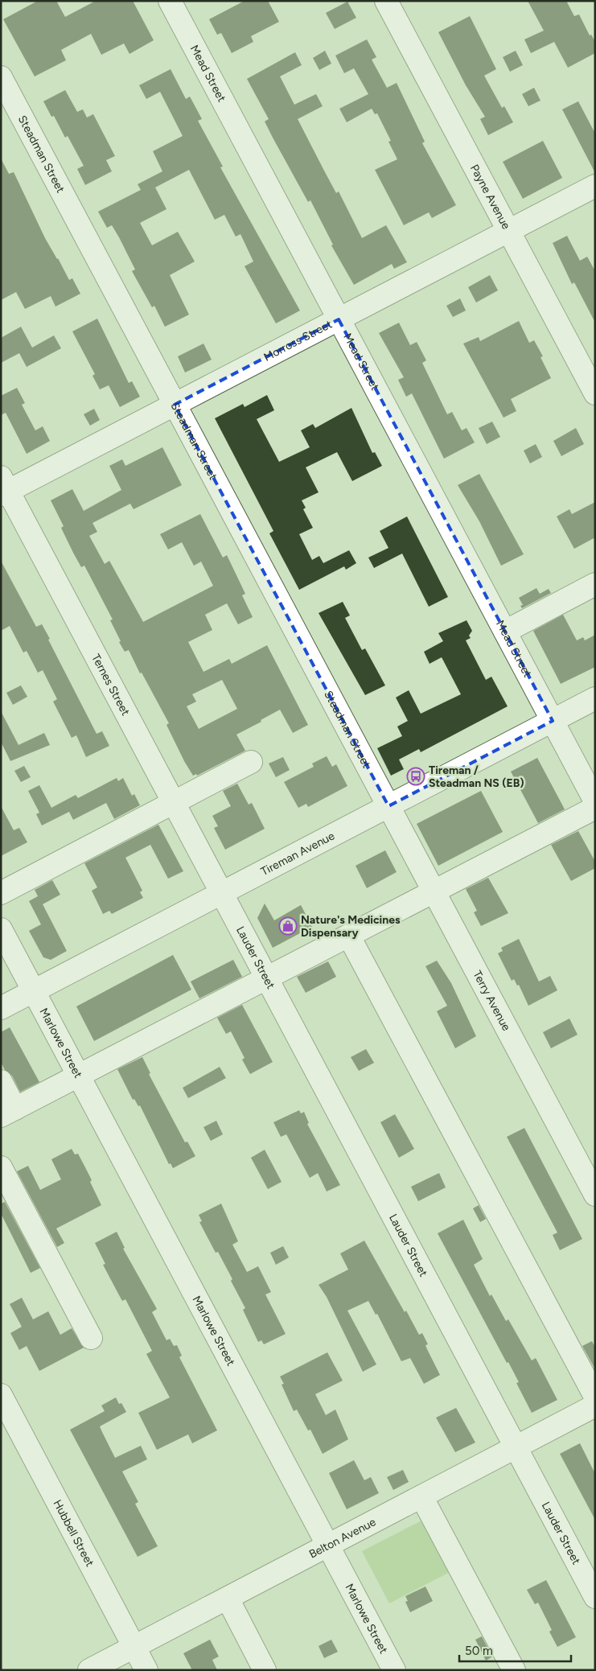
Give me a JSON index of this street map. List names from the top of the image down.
{
  "streets": {
    "street": [
      "Mead Street",
      "Steadman Street",
      "Payne Avenue",
      "Morross Street",
      "Ternes Street",
      "Tireman Avenue",
      "Lauder Street",
      "Terry Avenue",
      "Marlowe Street",
      "Hubbell Street",
      "Belton Avenue"
    ]
  },
  "crossings": [
    ["Mead Street", "Morross Street"],
    ["Mead Street", "Tireman Avenue"],
    ["Steadman Street", "Morross Street"],
    ["Steadman Street", "Tireman Avenue"],
    ["Steadman Street", "Terry Avenue"],
    ["Payne Avenue", "Morross Street"],
    ["Morross Street", "Ternes Street"],
    ["Ternes Street", "Tireman Avenue"],
    ["Ternes Street", "Lauder Street"],
    ["Tireman Avenue", "Lauder Street"],
    ["Tireman Avenue", "Terry Avenue"],
    ["Tireman Avenue", "Marlowe Street"],
    ["Lauder Street", "Belton Avenue"],
    ["Marlowe Street", "Belton Avenue"],
    ["Hubbell Street", "Belton Avenue"]
  ],
  "places": {
    "bus stop": ["Tireman / Steadman NS (EB)"],
    "shop": ["Nature's Medicines Dispensary"]
  },
  "scale_bar": "50 m"
}
